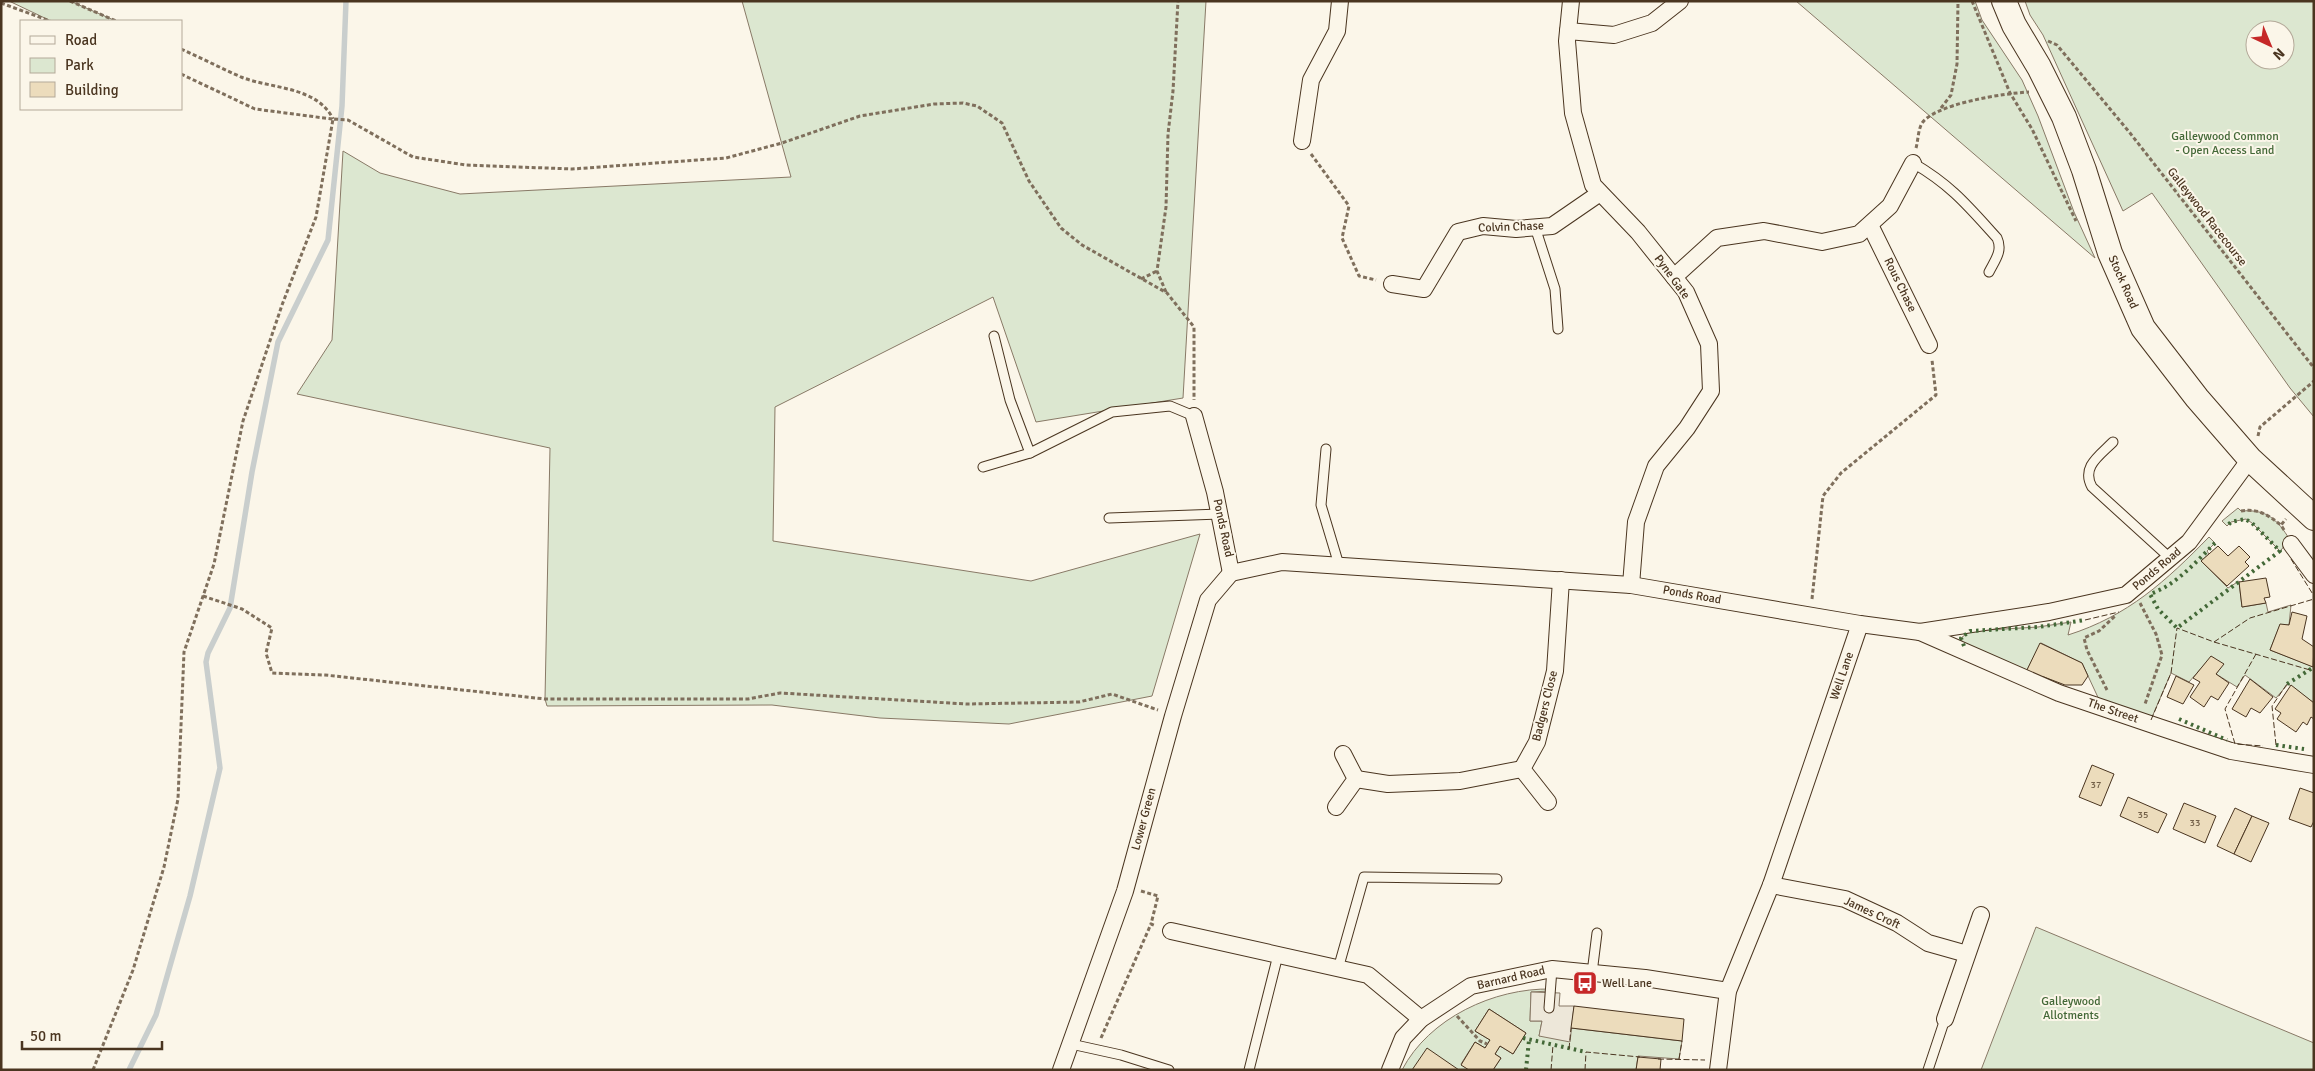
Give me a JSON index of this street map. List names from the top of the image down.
{
  "streets": {
    "main road": ["Stock Road"],
    "street": [
      "Colvin Chase",
      "Pyne Gate",
      "Rous Chase",
      "Ponds Road",
      "Well Lane",
      "Badgers Close",
      "The Street",
      "Lower Green",
      "James Croft",
      "Barnard Road"
    ],
    "path": ["Galleywood Racecourse"]
  },
  "crossings": [
    ["Galleywood Racecourse", "Stock Road"],
    ["Colvin Chase", "Pyne Gate"],
    ["Pyne Gate", "Ponds Road"],
    ["Stock Road", "Ponds Road"],
    ["Ponds Road", "Well Lane"],
    ["Ponds Road", "Badgers Close"],
    ["Ponds Road", "The Street"],
    ["Ponds Road", "Lower Green"],
    ["Well Lane", "James Croft"],
    ["Well Lane", "Barnard Road"]
  ],
  "parks": ["Galleywood Common - Open Access Land", "Galleywood Allotments"],
  "places": {
    "bus stop": ["Well Lane"]
  },
  "house_numbers": ["37", "35", "33"],
  "legend": ["Road", "Park", "Building"],
  "scale_bar": "50 m",
  "north": "bottom right"
}
